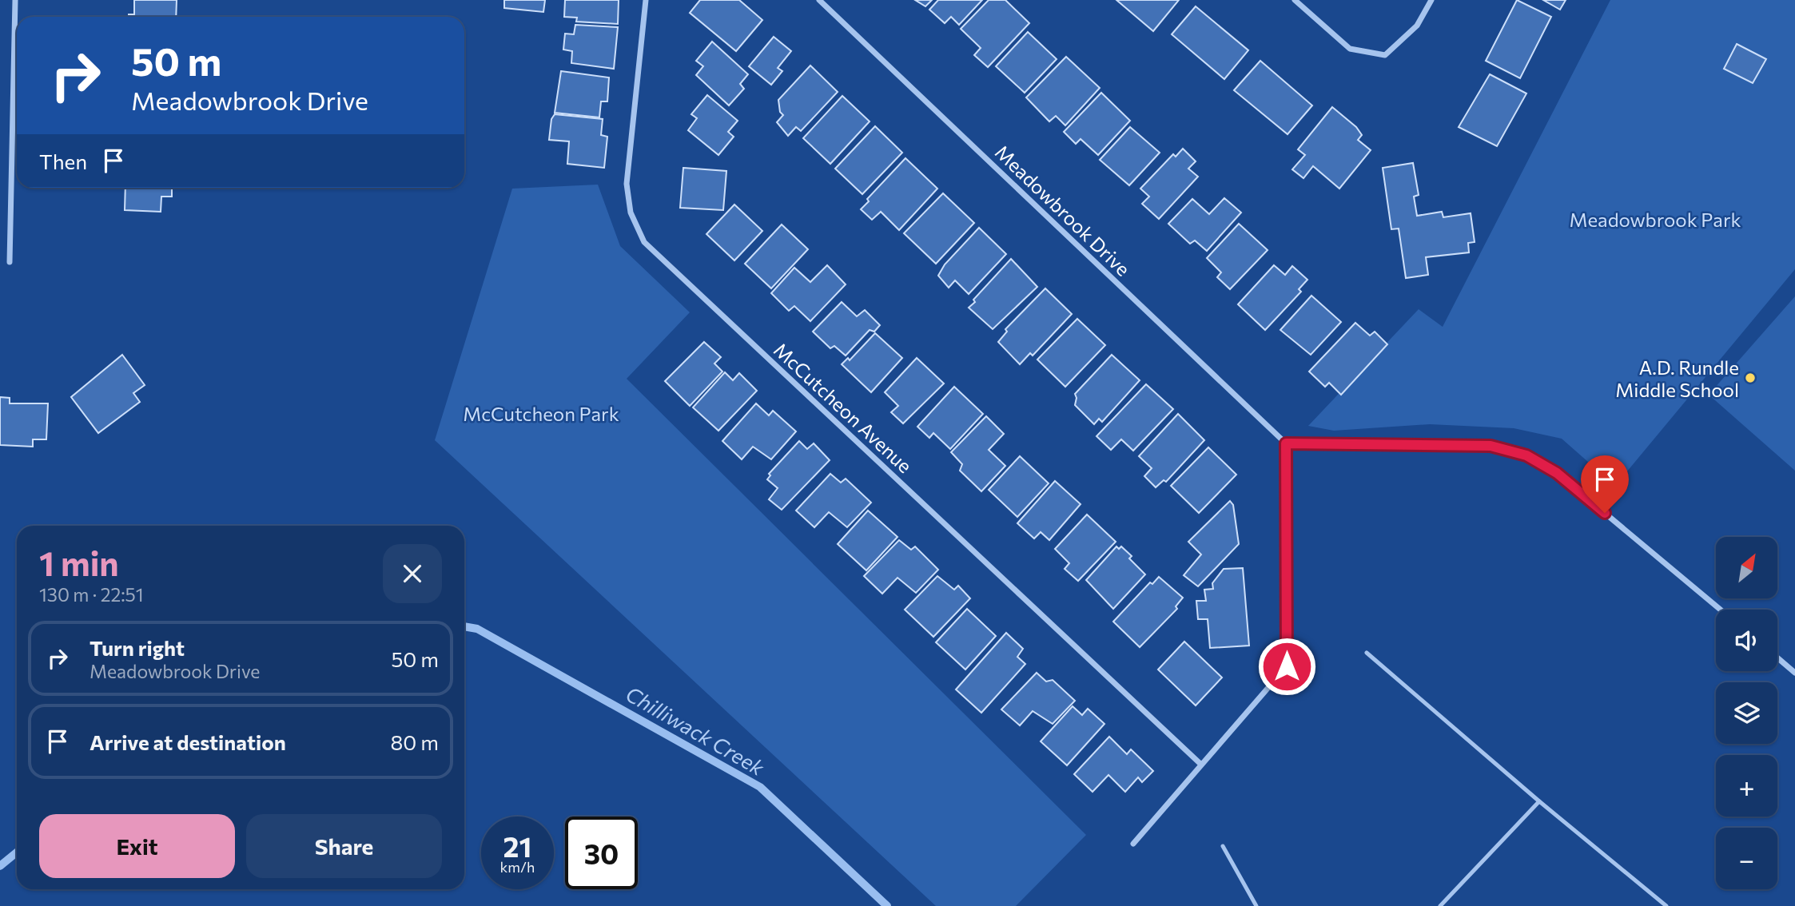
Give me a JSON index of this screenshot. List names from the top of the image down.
{
  "streets": {
    "street": ["Meadowbrook Drive", "McCutcheon Avenue"]
  },
  "water": ["Chilliwack Creek"],
  "parks": ["Meadowbrook Park", "McCutcheon Park"],
  "places": ["A.D. Rundle Middle School"],
  "north": "top right",
  "page": {
    "turn": ["50 m", "Meadowbrook Drive"],
    "then": "Then",
    "heading": ["1 min", "130 m · 22:51"],
    "map_buttons": ["+", "−"],
    "list": [
      {
        "name": "Turn right",
        "note": "Meadowbrook Drive",
        "value": "50 m"
      },
      {
        "name": "Arrive at destination",
        "value": "80 m"
      }
    ],
    "buttons": ["Exit", "Share"],
    "speed": "21 km/h",
    "limit": "30"
  }
}
